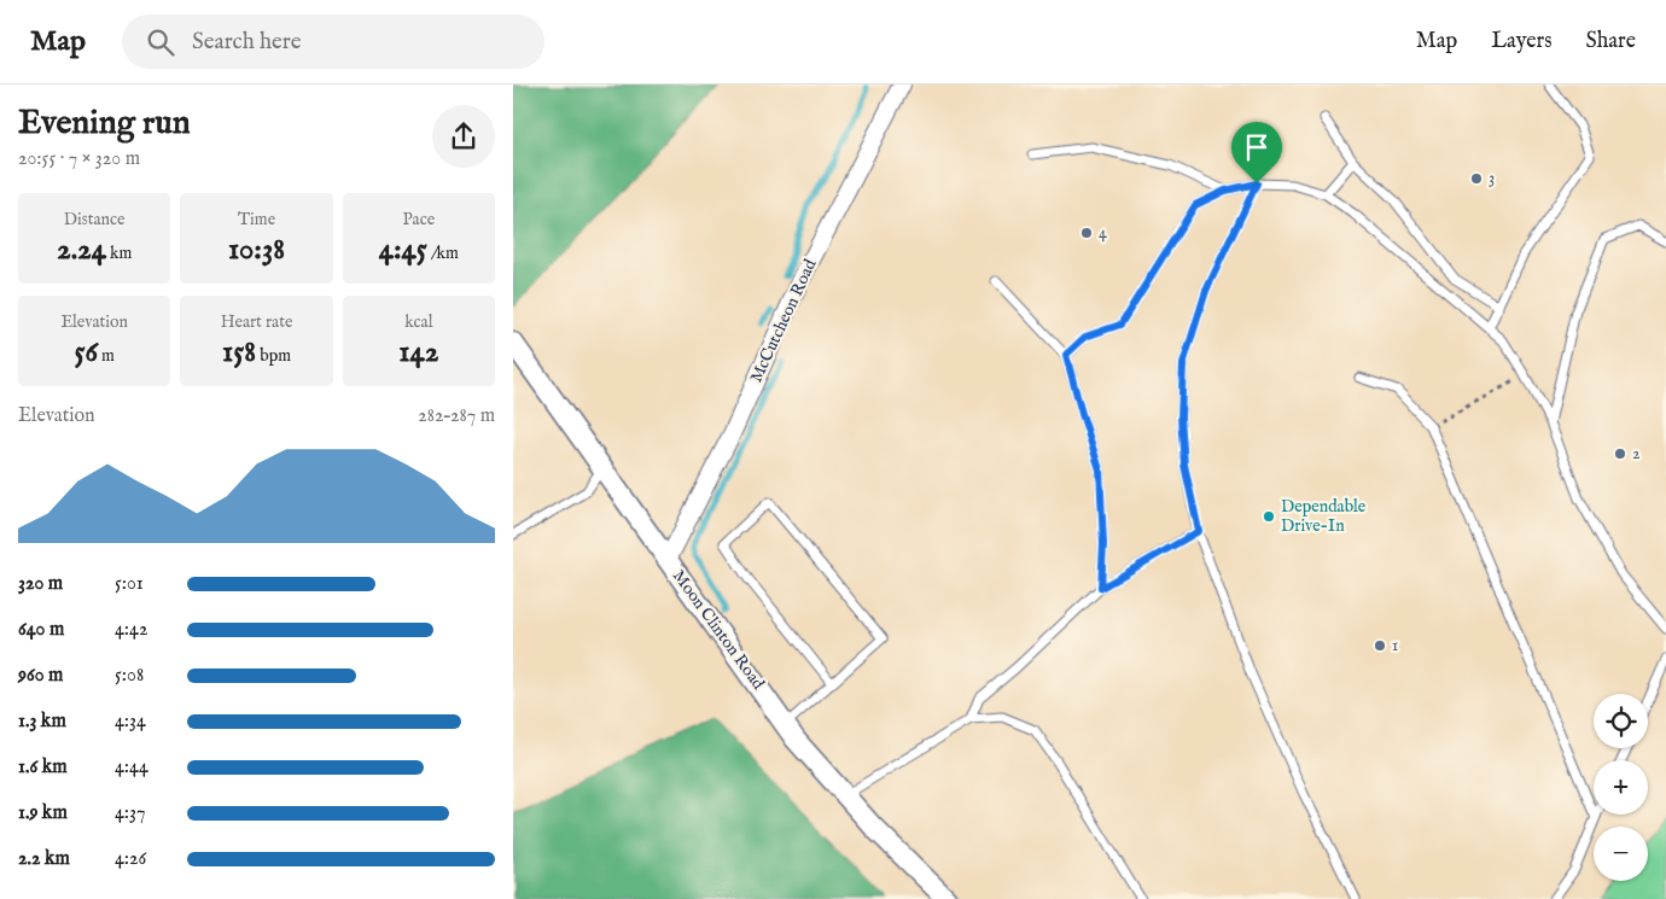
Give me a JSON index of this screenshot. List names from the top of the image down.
{
  "streets": {
    "street": ["McCutcheon Road", "Moon Clinton Road"]
  },
  "crossings": [
    ["McCutcheon Road", "Moon Clinton Road"]
  ],
  "places": [
    "3",
    "4",
    "2",
    "Dependable Drive-In",
    "1"
  ],
  "page": {
    "header": "Map",
    "search": "Search here",
    "nav": ["Map", "Layers", "Share"],
    "heading": ["Evening run", "20:55 · 7 × 320 m"],
    "stats": [
      ["Distance", "2.24 km"],
      ["Time", "10:38"],
      ["Pace", "4:45 /km"],
      ["Elevation", "56 m"],
      ["Heart rate", "158 bpm"],
      ["kcal", "142"]
    ],
    "chart": ["Elevation", "282–287 m"],
    "list": [
      {
        "name": "320 m",
        "note": "5:01"
      },
      {
        "name": "640 m",
        "note": "4:42"
      },
      {
        "name": "960 m",
        "note": "5:08"
      },
      {
        "name": "1.3 km",
        "note": "4:34"
      },
      {
        "name": "1.6 km",
        "note": "4:44"
      },
      {
        "name": "1.9 km",
        "note": "4:37"
      },
      {
        "name": "2.2 km",
        "note": "4:26"
      }
    ],
    "map_buttons": ["+", "−"]
  }
}
